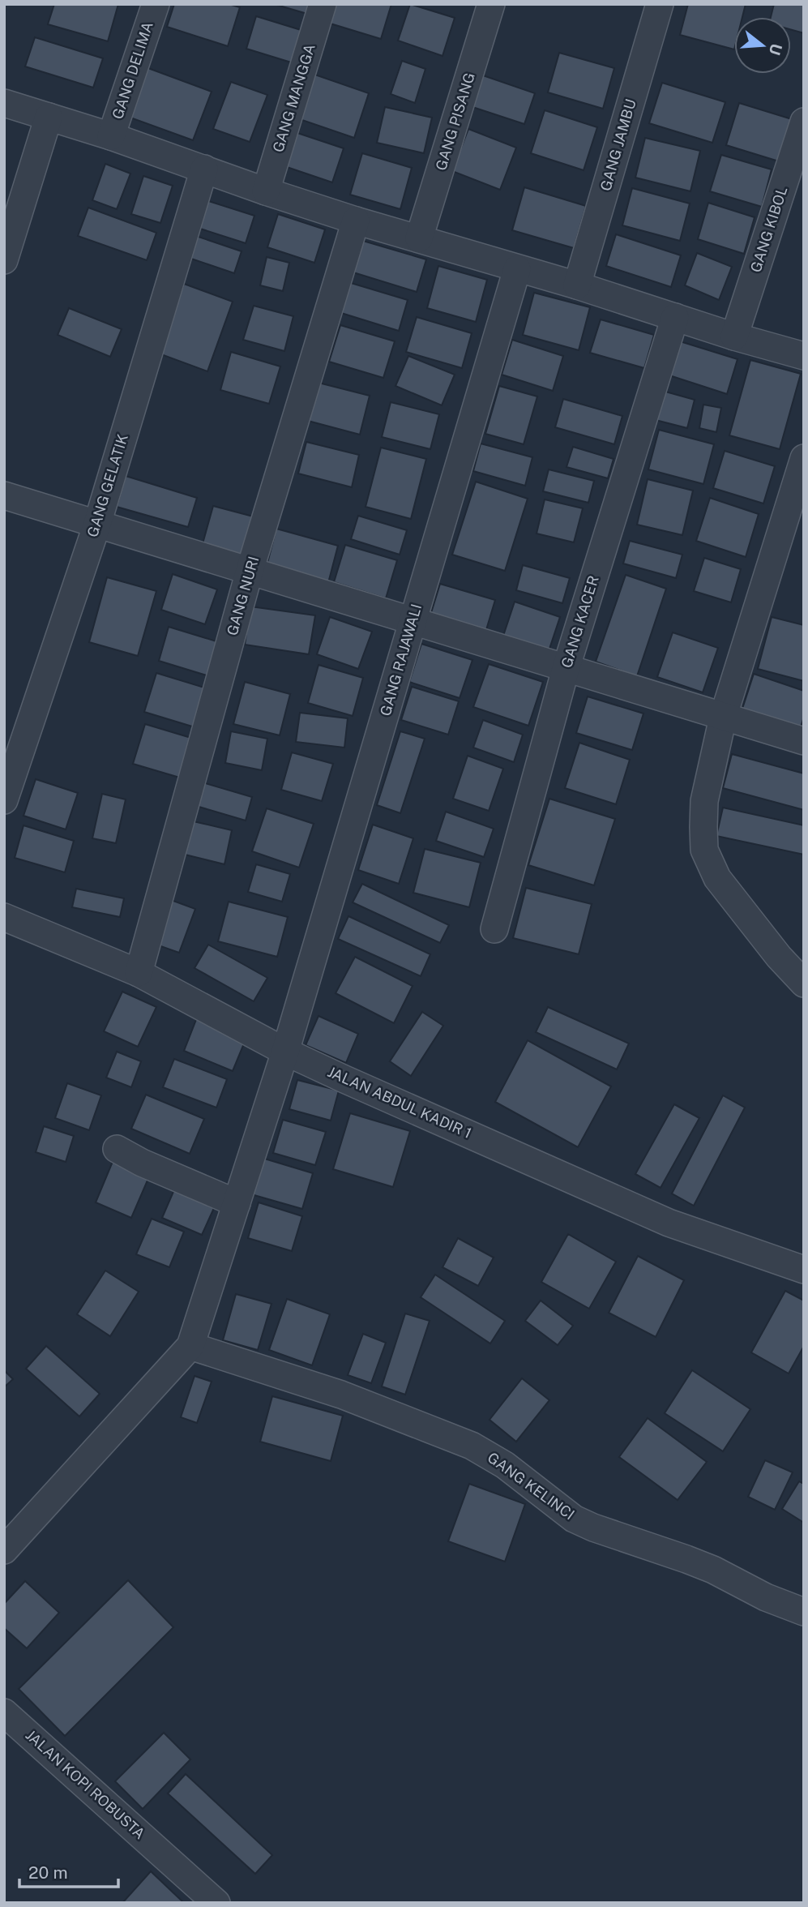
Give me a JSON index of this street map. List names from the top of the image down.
{
  "streets": {
    "street": [
      "GANG DELIMA",
      "GANG MANGGA",
      "GANG PISANG",
      "GANG JAMBU",
      "GANG KIBOL",
      "GANG GELATIK",
      "GANG NURI",
      "GANG KACER",
      "GANG RAJAWALI",
      "JALAN ABDUL KADIR 1",
      "GANG KELINCI",
      "JALAN KOPI ROBUSTA"
    ]
  },
  "crossings": [
    ["GANG NURI", "JALAN ABDUL KADIR 1"],
    ["GANG RAJAWALI", "JALAN ABDUL KADIR 1"],
    ["GANG RAJAWALI", "GANG KELINCI"]
  ],
  "scale_bar": "20 m",
  "north": "right"
}
